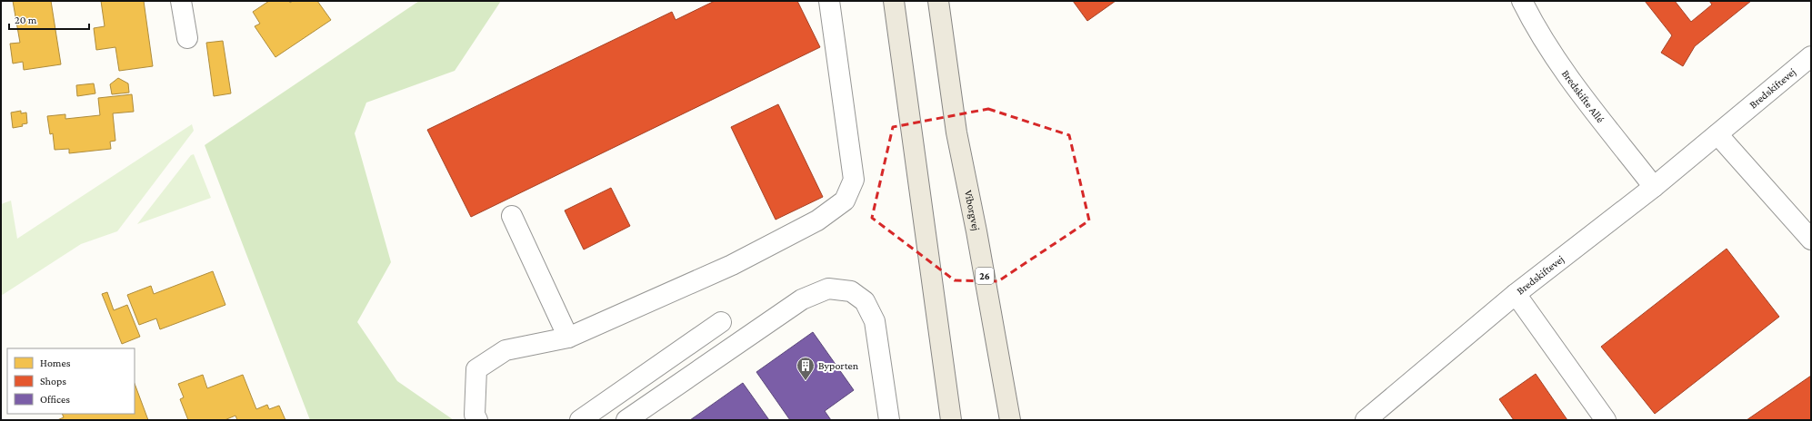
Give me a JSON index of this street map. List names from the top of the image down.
{
  "streets": {
    "main road": ["Viborgvej", "26"],
    "street": ["Bredskiftevej", "Bredskifte Allé"]
  },
  "crossings": [
    ["Bredskiftevej", "Bredskifte Allé"]
  ],
  "places": {
    "building": ["Byporten"]
  },
  "legend": ["Homes", "Shops", "Offices"],
  "scale_bar": "20 m"
}
